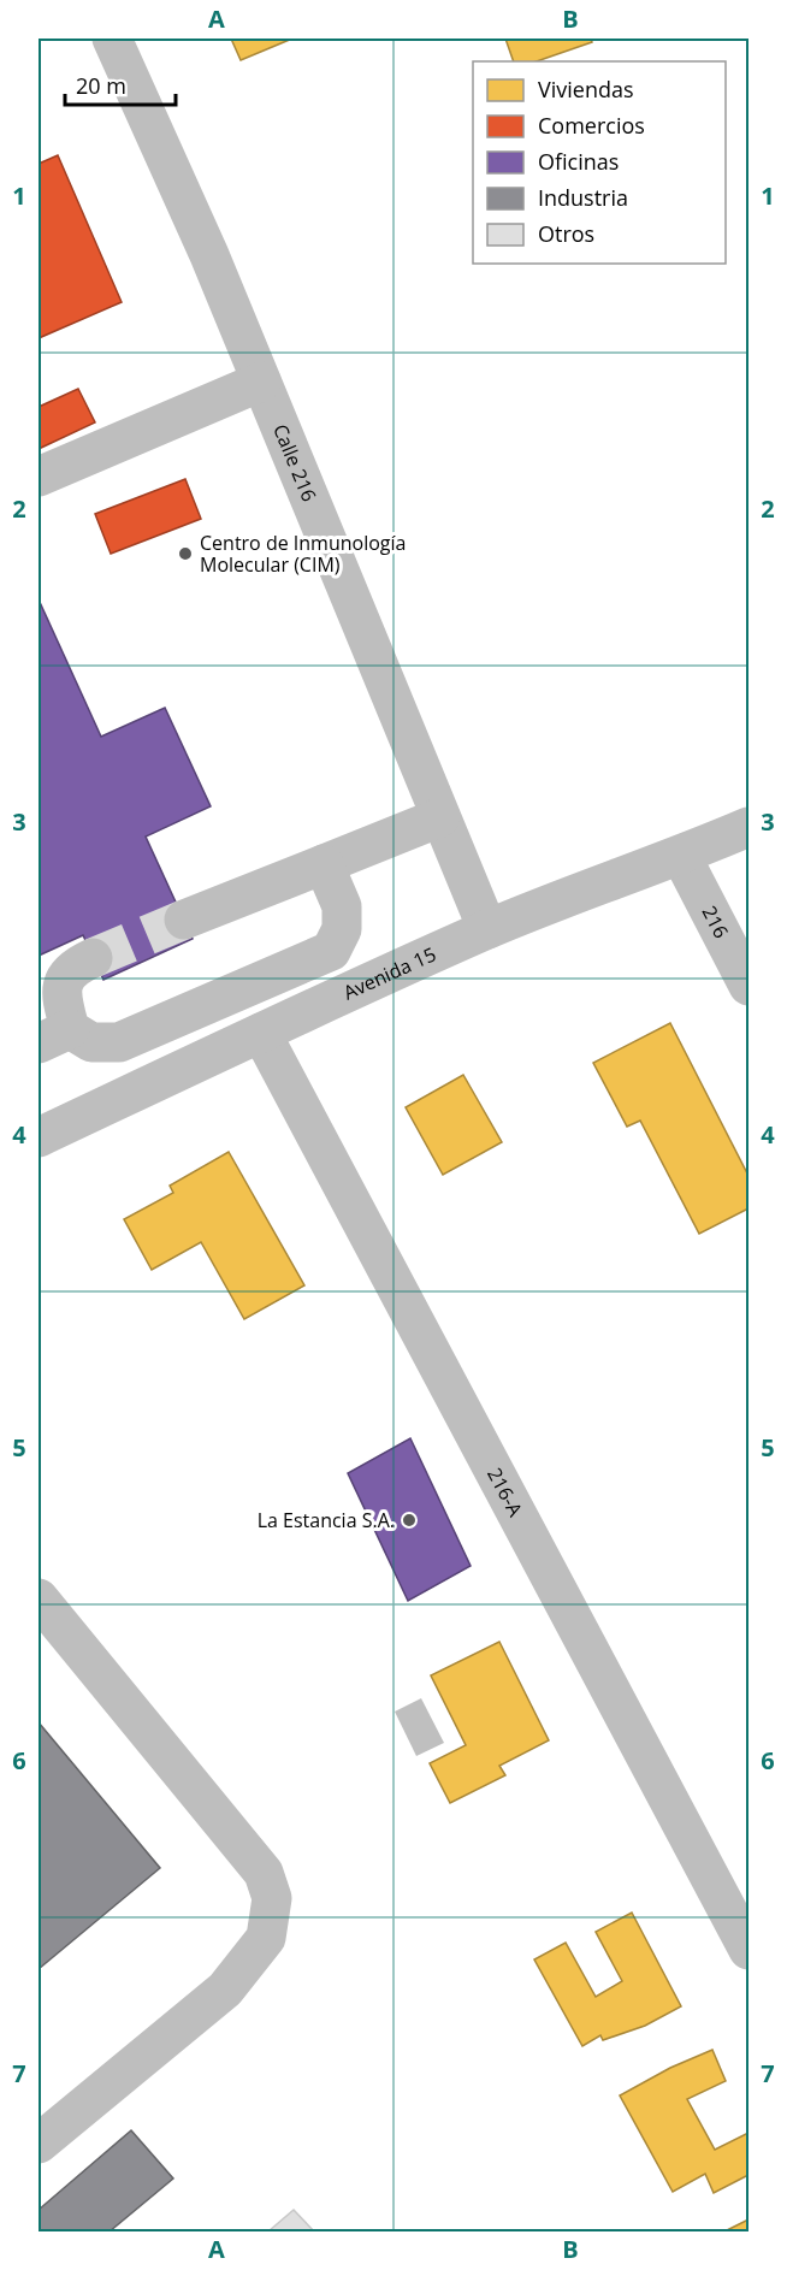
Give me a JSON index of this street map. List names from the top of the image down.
{
  "streets": {
    "street": [
      "Calle 216",
      "216",
      "Avenida 15",
      "216-A"
    ]
  },
  "crossings": [
    ["Calle 216", "Avenida 15"],
    ["216", "Avenida 15"],
    ["Avenida 15", "216-A"]
  ],
  "places": ["Centro de Inmunología Molecular (CIM)", "La Estancia S.A."],
  "legend": [
    "Viviendas",
    "Comercios",
    "Oficinas",
    "Industria",
    "Otros"
  ],
  "scale_bar": "20 m",
  "grid": {
    "columns": ["A", "B"],
    "rows": [
      "1",
      "2",
      "3",
      "4",
      "5",
      "6",
      "7"
    ]
  }
}
